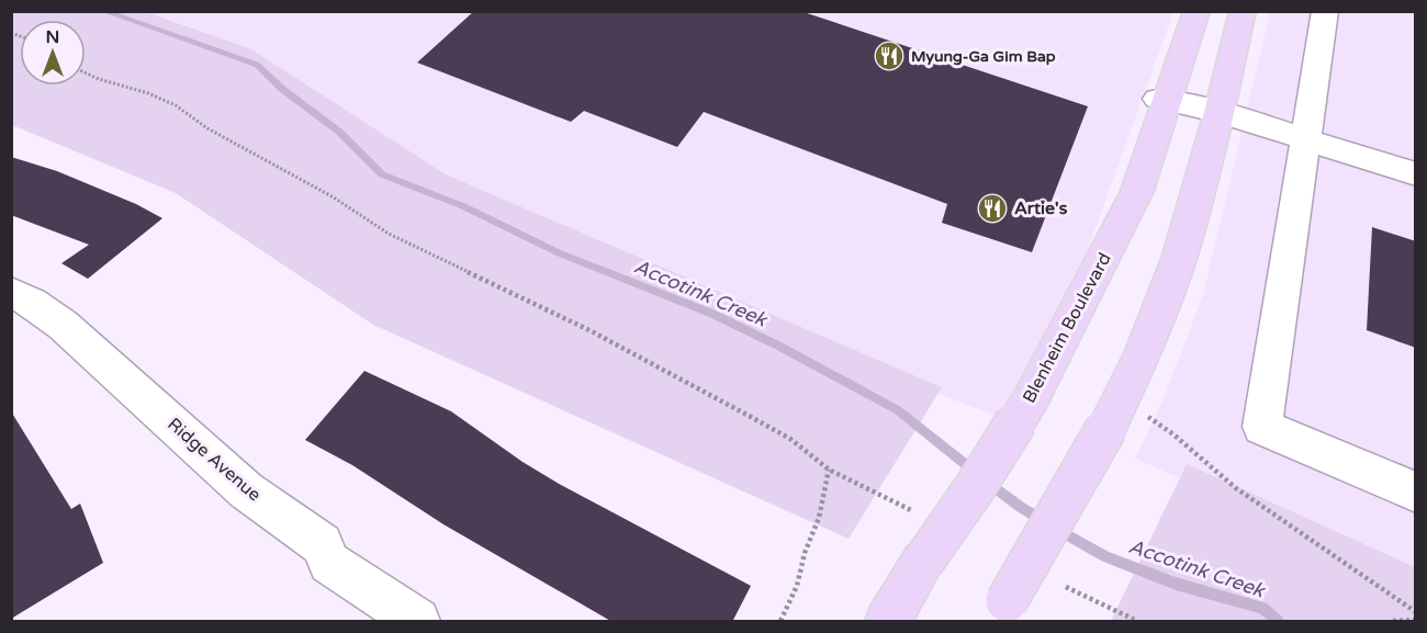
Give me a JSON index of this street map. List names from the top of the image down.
{
  "streets": {
    "main road": ["Blenheim Boulevard"],
    "street": ["Ridge Avenue"]
  },
  "water": ["Accotink Creek"],
  "places": {
    "restaurant": ["Myung-Ga Gim Bap", "Artie's"]
  },
  "north": "top"
}
